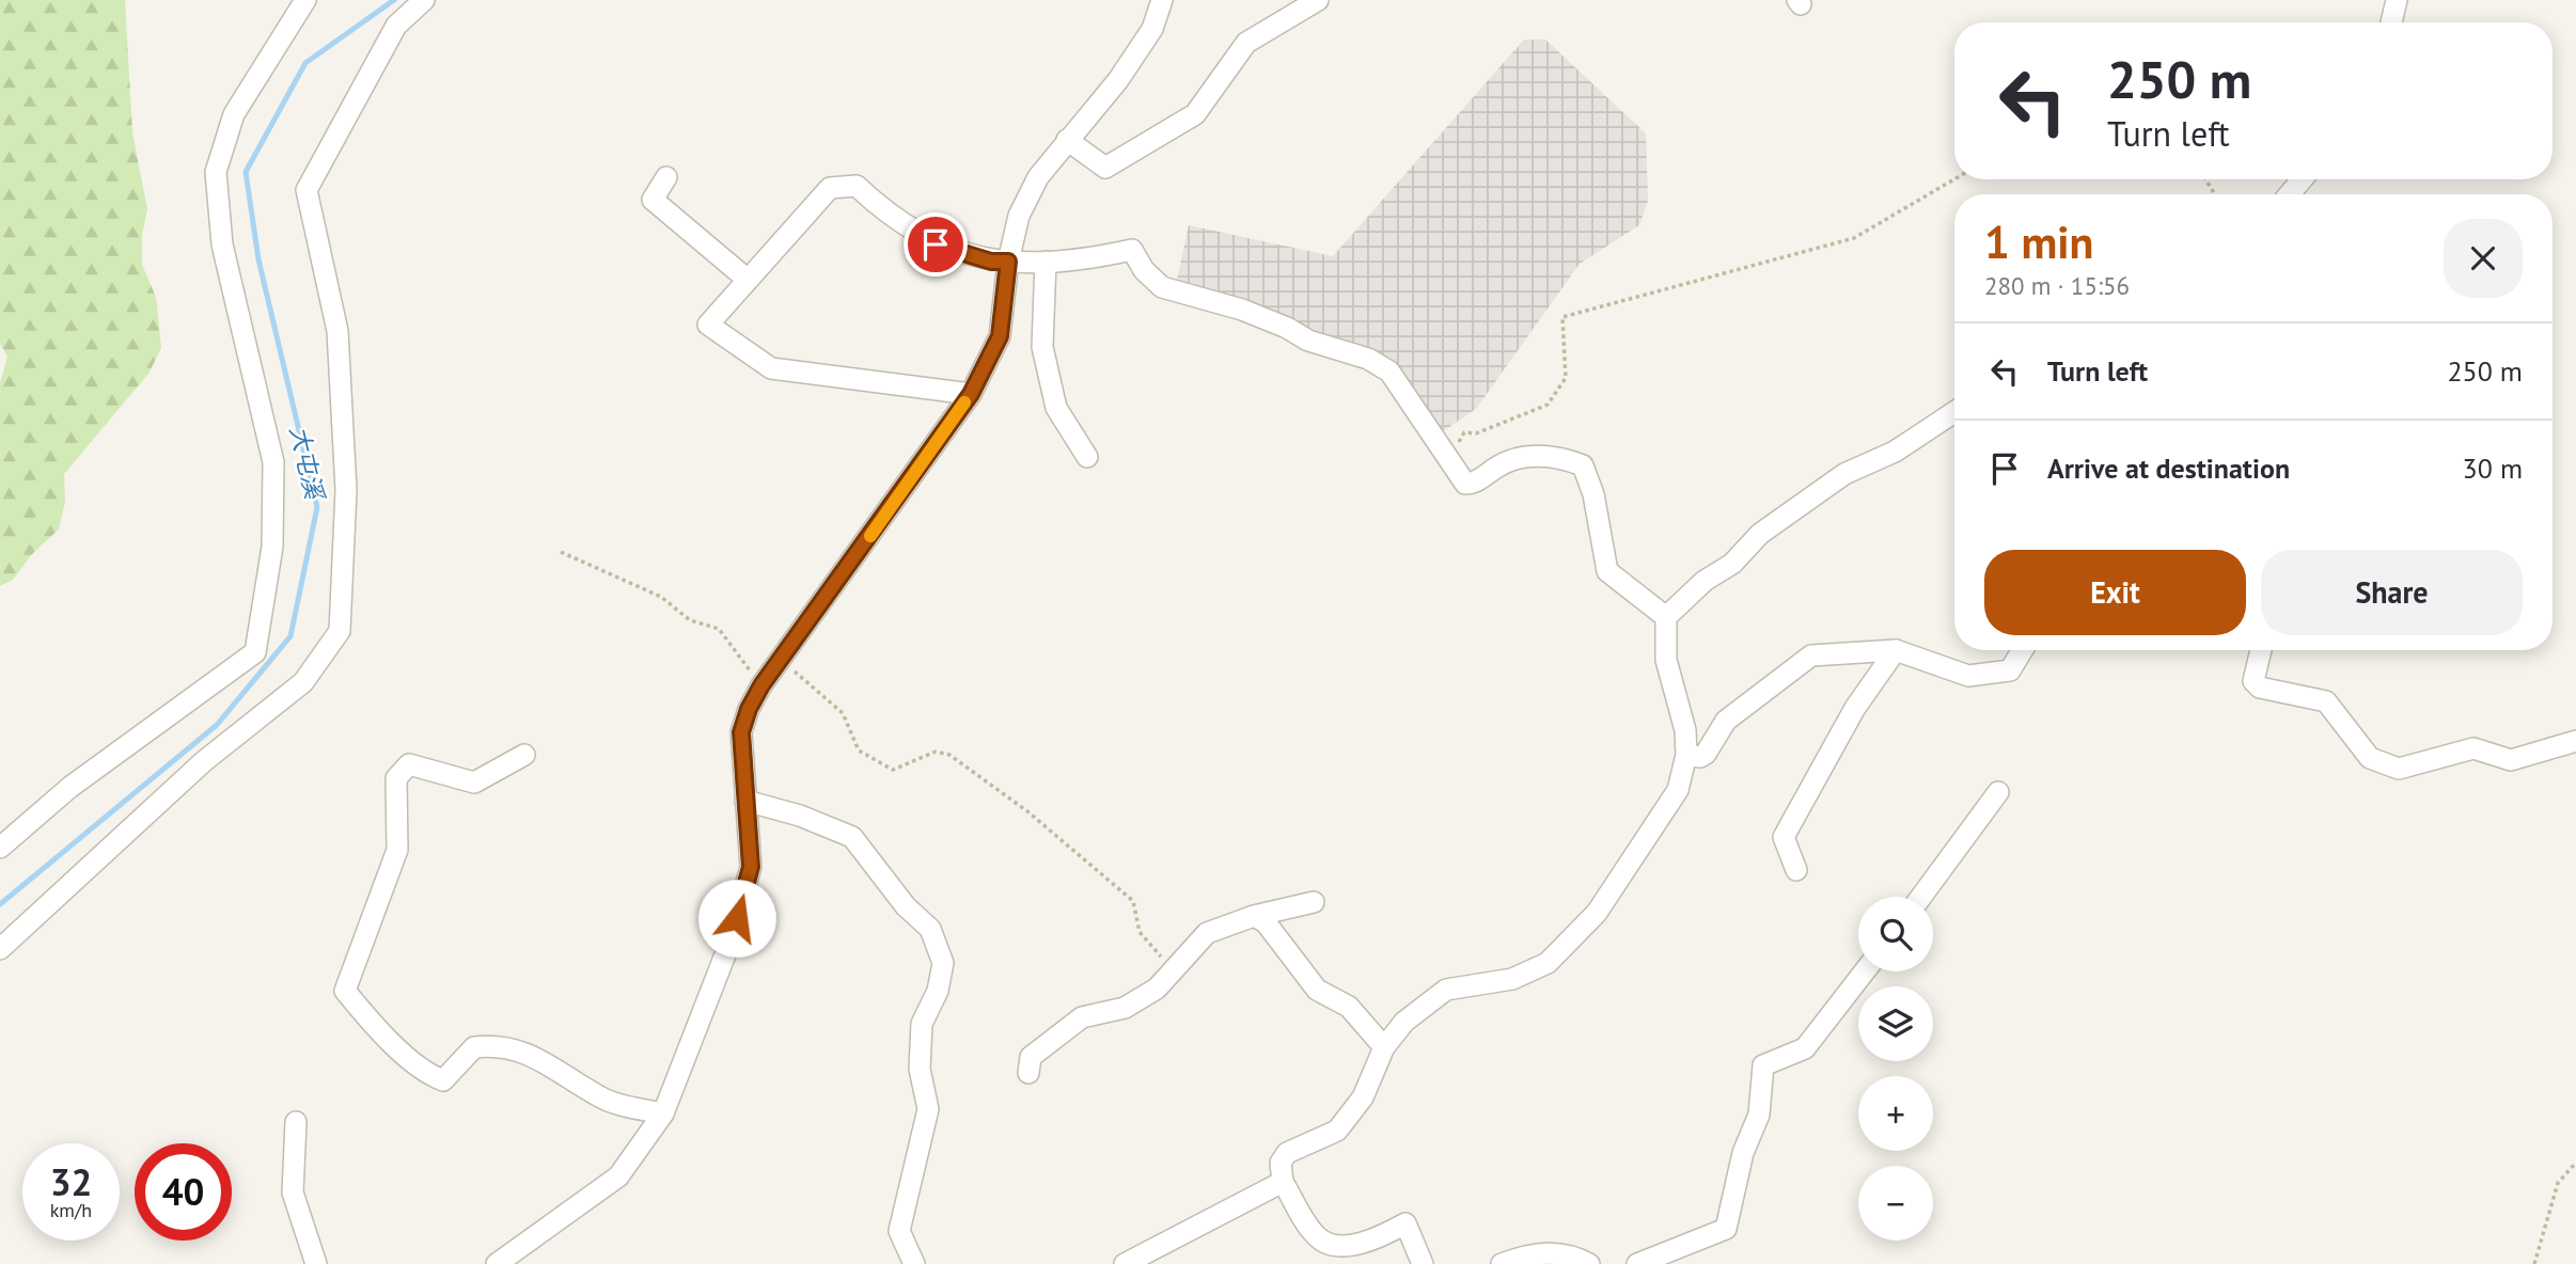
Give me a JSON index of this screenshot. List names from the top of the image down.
{
  "water": ["大屯溪"],
  "page": {
    "turn": ["250 m", "Turn left"],
    "heading": ["1 min", "280 m · 15:56"],
    "list": [
      {
        "name": "Turn left",
        "value": "250 m"
      },
      {
        "name": "Arrive at destination",
        "value": "30 m"
      }
    ],
    "buttons": ["Exit", "Share"],
    "map_buttons": ["+", "−"],
    "speed": "32 km/h",
    "limit": "40"
  }
}
